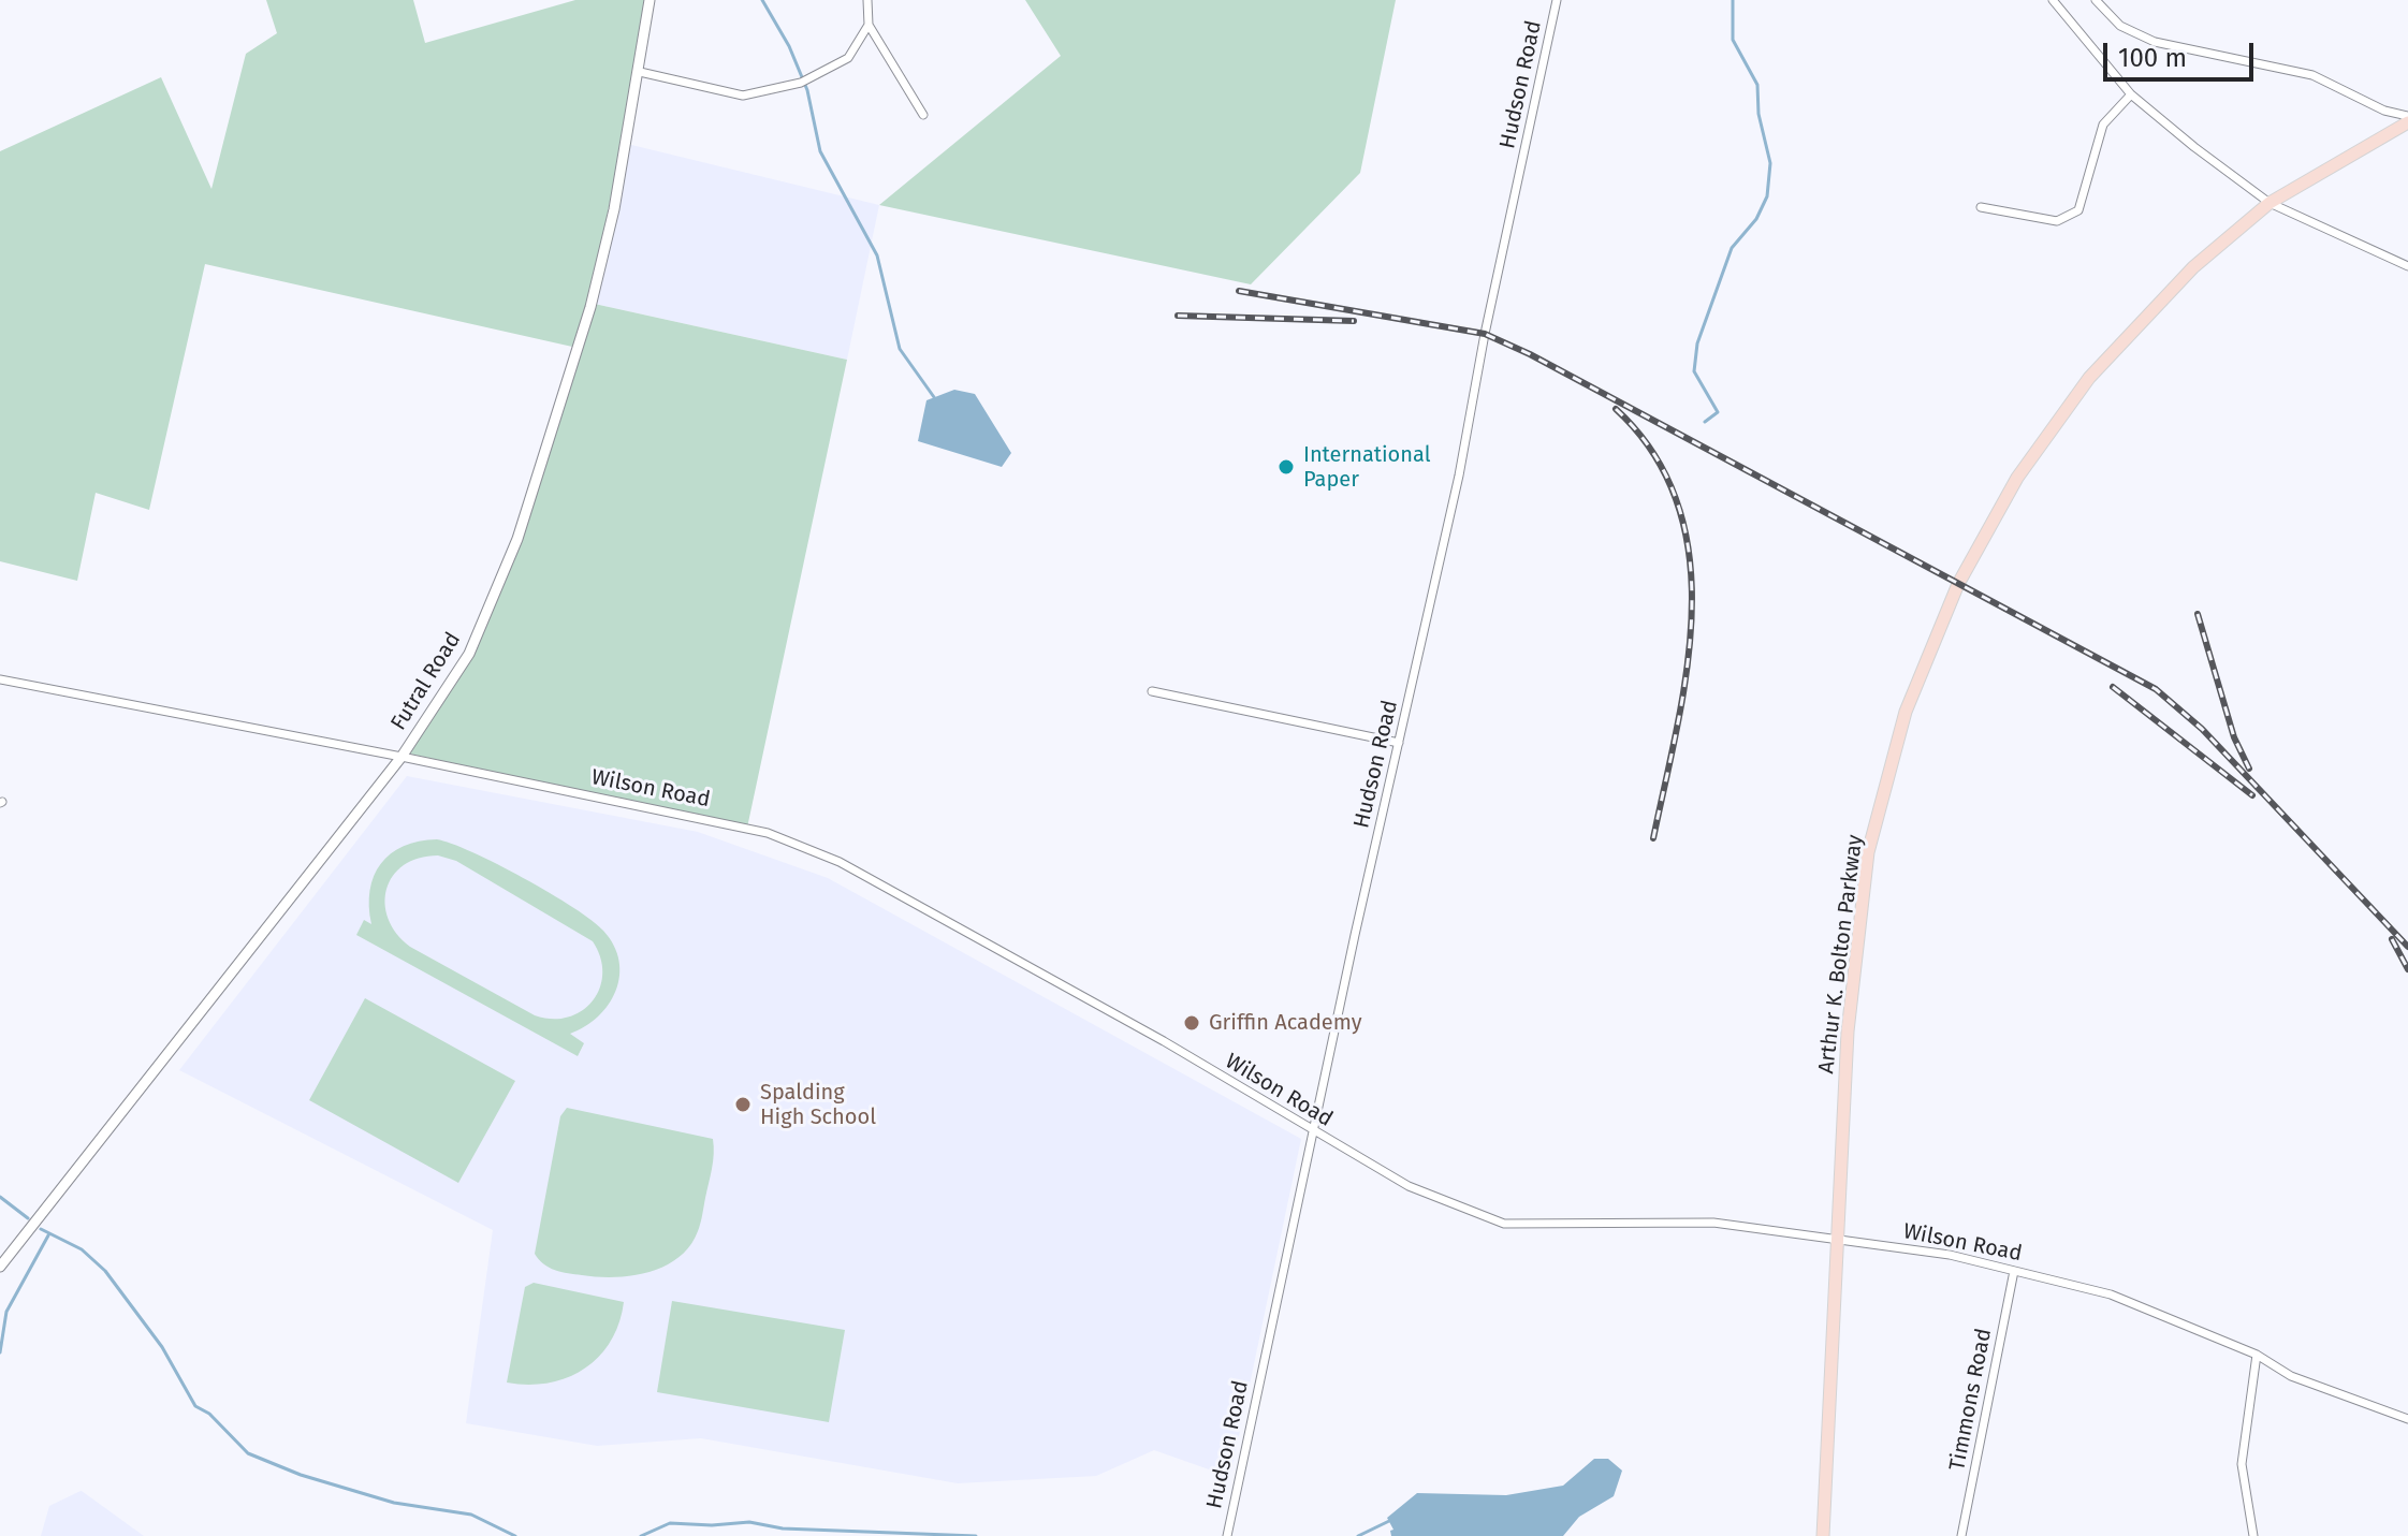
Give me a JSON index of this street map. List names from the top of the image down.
{
  "streets": {
    "main road": ["Arthur K. Bolton Parkway"],
    "street": [
      "Hudson Road",
      "Futral Road",
      "Wilson Road",
      "Timmons Road"
    ]
  },
  "crossings": [
    ["Hudson Road", "Wilson Road"],
    ["Futral Road", "Wilson Road"],
    ["Wilson Road", "Arthur K. Bolton Parkway"],
    ["Wilson Road", "Timmons Road"]
  ],
  "places": ["International Paper", "Griffin Academy", "Spalding High School"],
  "scale_bar": "100 m"
}
